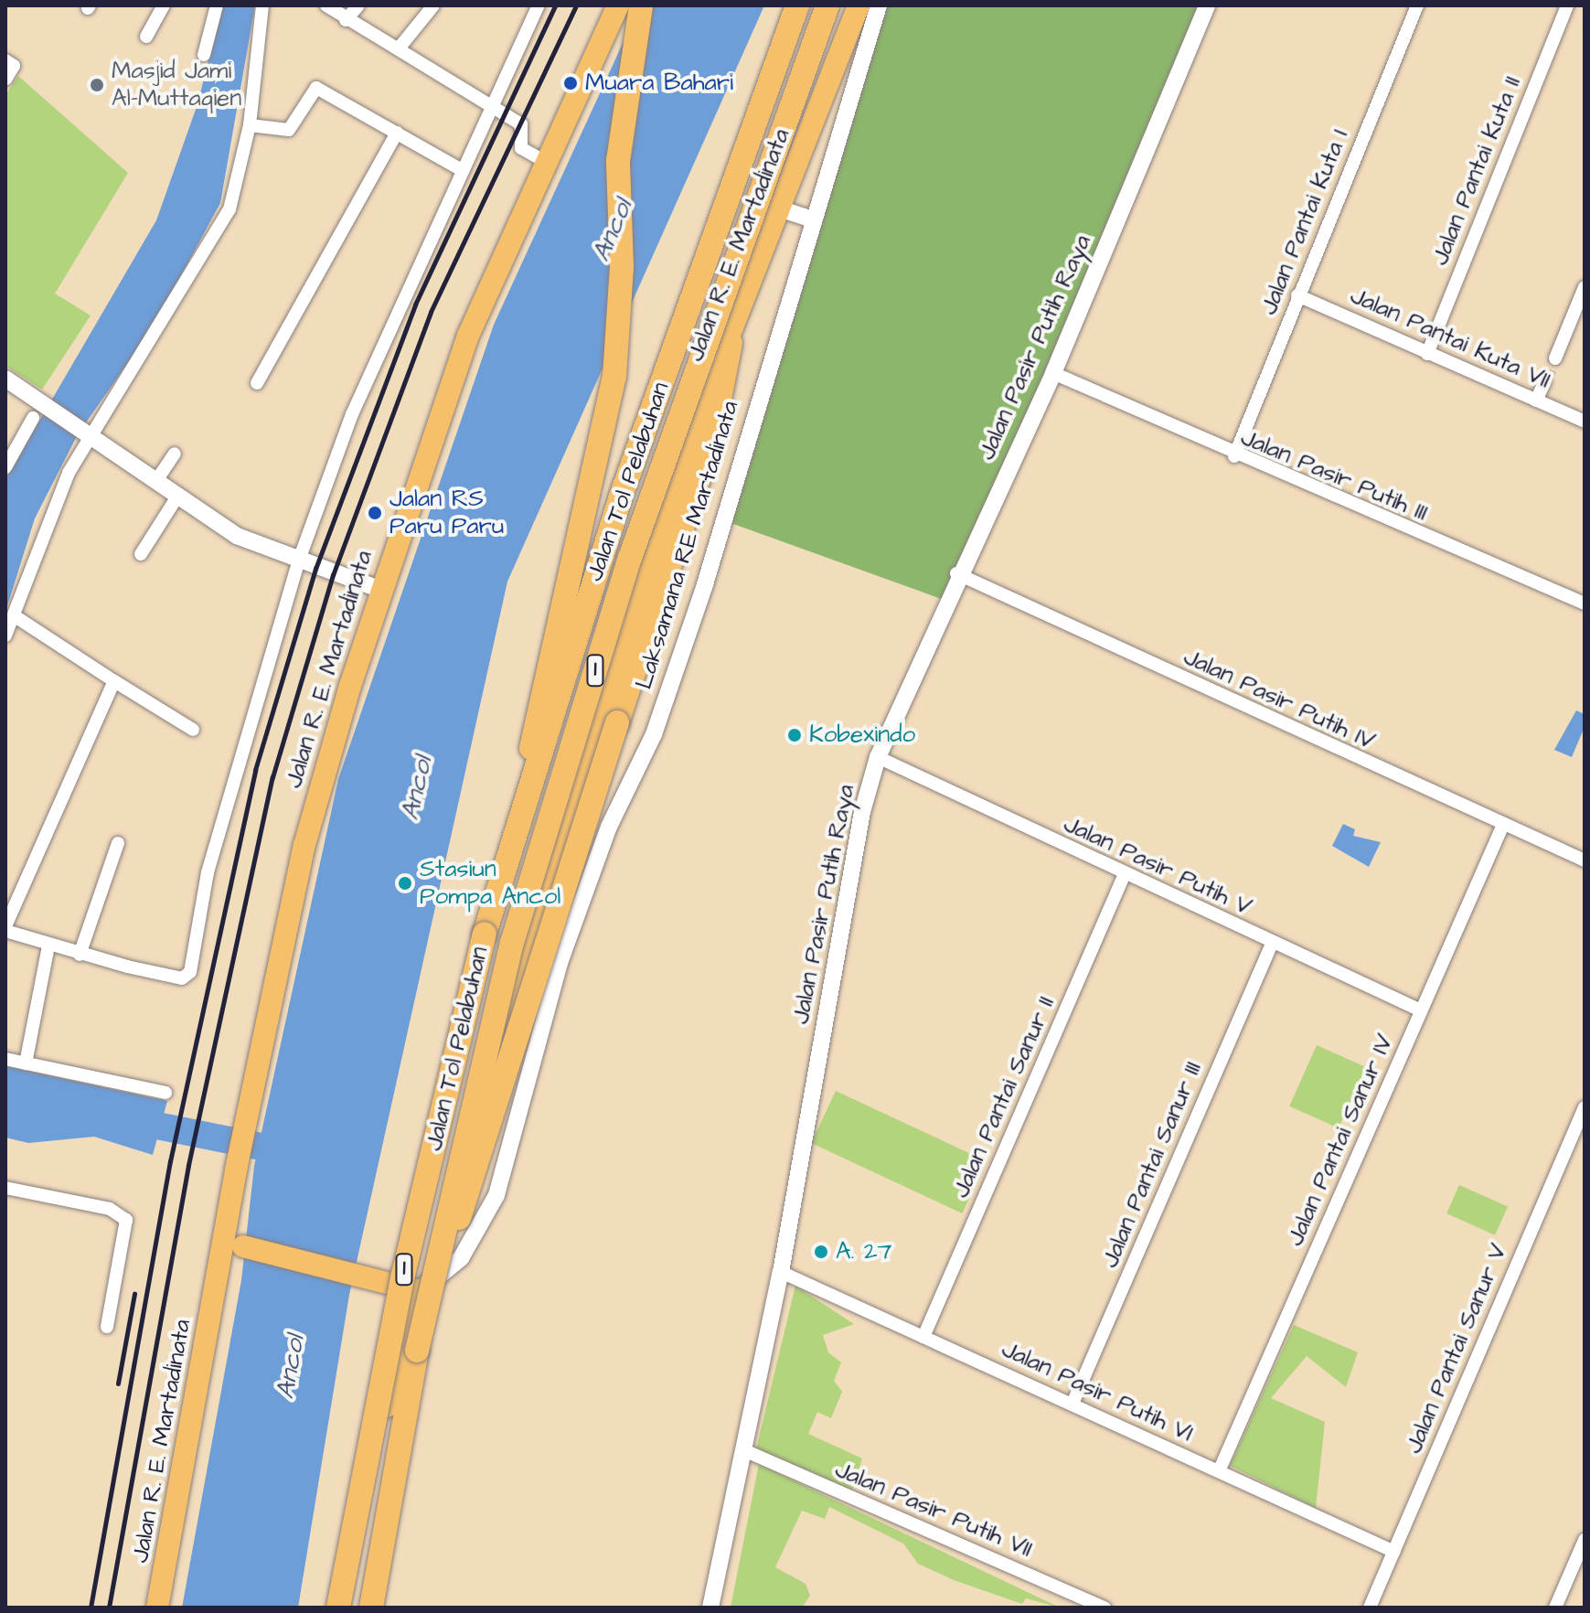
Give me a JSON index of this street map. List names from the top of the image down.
{
  "streets": {
    "highway": ["Jalan R. E. Martadinata", "Jalan Tol Pelabuhan", "1"],
    "street": [
      "Jalan Pantai Kuta II",
      "Jalan Pantai Kuta I",
      "Jalan Pantai Kuta VII",
      "Jalan Pasir Putih Raya",
      "Jalan Pasir Putih III",
      "Laksamana RE Martadinata",
      "Jalan Pasir Putih IV",
      "Jalan Pasir Putih V",
      "Jalan Pantai Sanur II",
      "Jalan Pantai Sanur IV",
      "Jalan Pantai Sanur III",
      "Jalan Pantai Sanur V",
      "Jalan Pasir Putih VI",
      "Jalan Pasir Putih VII"
    ]
  },
  "crossings": [
    ["Jalan Pantai Kuta II", "Jalan Pantai Kuta VII"],
    ["Jalan Pantai Kuta I", "Jalan Pantai Kuta VII"],
    ["Jalan Pantai Kuta I", "Jalan Pasir Putih III"],
    ["Jalan R. E. Martadinata", "Laksamana RE Martadinata"],
    ["Jalan R. E. Martadinata", "1"],
    ["Jalan Pasir Putih Raya", "Jalan Pasir Putih III"],
    ["Jalan Pasir Putih Raya", "Jalan Pasir Putih IV"],
    ["Jalan Pasir Putih Raya", "Jalan Pasir Putih V"],
    ["Jalan Pasir Putih Raya", "Jalan Pasir Putih VI"],
    ["Jalan Pasir Putih Raya", "Jalan Pasir Putih VII"],
    ["Laksamana RE Martadinata", "1"],
    ["Jalan Pasir Putih IV", "Jalan Pantai Sanur IV"],
    ["Jalan Pasir Putih V", "Jalan Pantai Sanur II"],
    ["Jalan Pasir Putih V", "Jalan Pantai Sanur IV"],
    ["Jalan Pasir Putih V", "Jalan Pantai Sanur III"],
    ["Jalan Pantai Sanur II", "Jalan Pasir Putih VI"],
    ["Jalan Pantai Sanur IV", "Jalan Pasir Putih VI"],
    ["Jalan Pantai Sanur III", "Jalan Pasir Putih VI"],
    ["Jalan Pantai Sanur V", "Jalan Pasir Putih VI"]
  ],
  "water": ["Ancol"],
  "places": [
    "Muara Bahari",
    "Masjid Jami Al-Muttaqien",
    "Jalan RS Paru Paru",
    "Kobexindo",
    "Stasiun Pompa Ancol",
    "A. 27"
  ]
}
